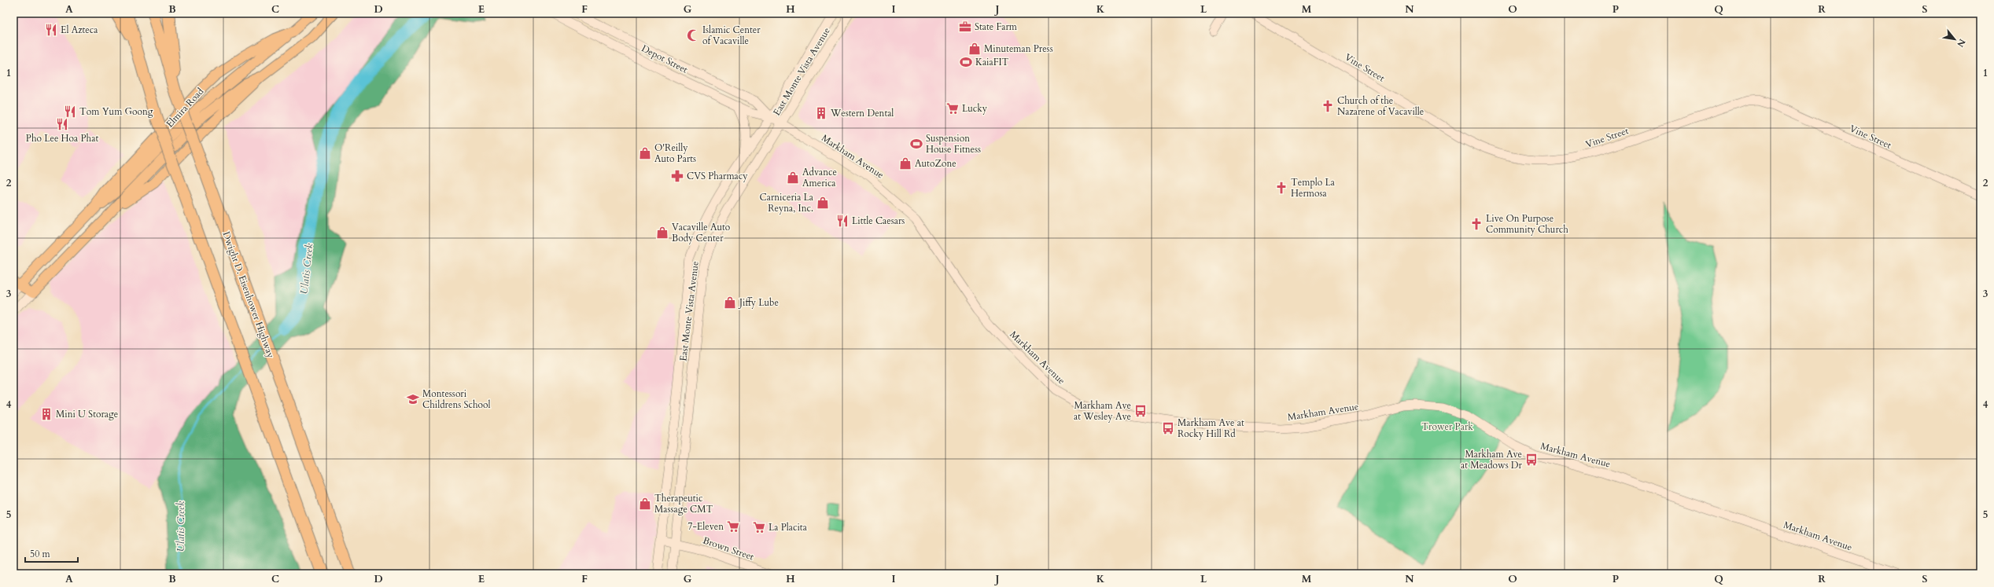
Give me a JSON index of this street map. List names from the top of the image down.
{
  "streets": {
    "highway": ["Dwight D. Eisenhower Highway"],
    "main road": ["Elmira Road"],
    "street": [
      "Depot Street",
      "Vine Street",
      "East Monte Vista Avenue",
      "Markham Avenue",
      "Brown Street"
    ]
  },
  "crossings": [
    ["Depot Street", "East Monte Vista Avenue"],
    ["Depot Street", "Markham Avenue"],
    ["East Monte Vista Avenue", "Markham Avenue"],
    ["East Monte Vista Avenue", "Brown Street"]
  ],
  "water": ["Ulatis Creek"],
  "parks": ["Trower Park"],
  "places": {
    "office": ["State Farm"],
    "restaurant": [
      "El Azteca",
      "Tom Yum Goong",
      "Pho Lee Hoa Phat",
      "Little Caesars"
    ],
    "mosque": ["Islamic Center of Vacaville"],
    "shop": [
      "Minuteman Press",
      "O'Reilly Auto Parts",
      "AutoZone",
      "Advance America",
      "Carniceria La Reyna, Inc.",
      "Vacaville Auto Body Center",
      "Jiffy Lube",
      "Therapeutic Massage CMT"
    ],
    "sports": ["KaiaFIT", "Suspension House Fitness"],
    "church": ["Church of the Nazarene of Vacaville", "Templo La Hermosa", "Live On Purpose Community Church"],
    "supermarket": ["Lucky", "7-Eleven", "La Placita"],
    "building": ["Western Dental", "Mini U Storage"],
    "pharmacy": ["CVS Pharmacy"],
    "school or university": ["Montessori Childrens School"],
    "bus stop": ["Markham Ave at Wesley Ave", "Markham Ave at Rocky Hill Rd", "Markham Ave at Meadows Dr"]
  },
  "scale_bar": "50 m",
  "north": "bottom right",
  "grid": {
    "columns": [
      "A",
      "B",
      "C",
      "D",
      "E",
      "F",
      "G",
      "H",
      "I",
      "J",
      "K",
      "L",
      "M",
      "N",
      "O",
      "P",
      "Q",
      "R",
      "S"
    ],
    "rows": [
      "1",
      "2",
      "3",
      "4",
      "5"
    ]
  }
}
